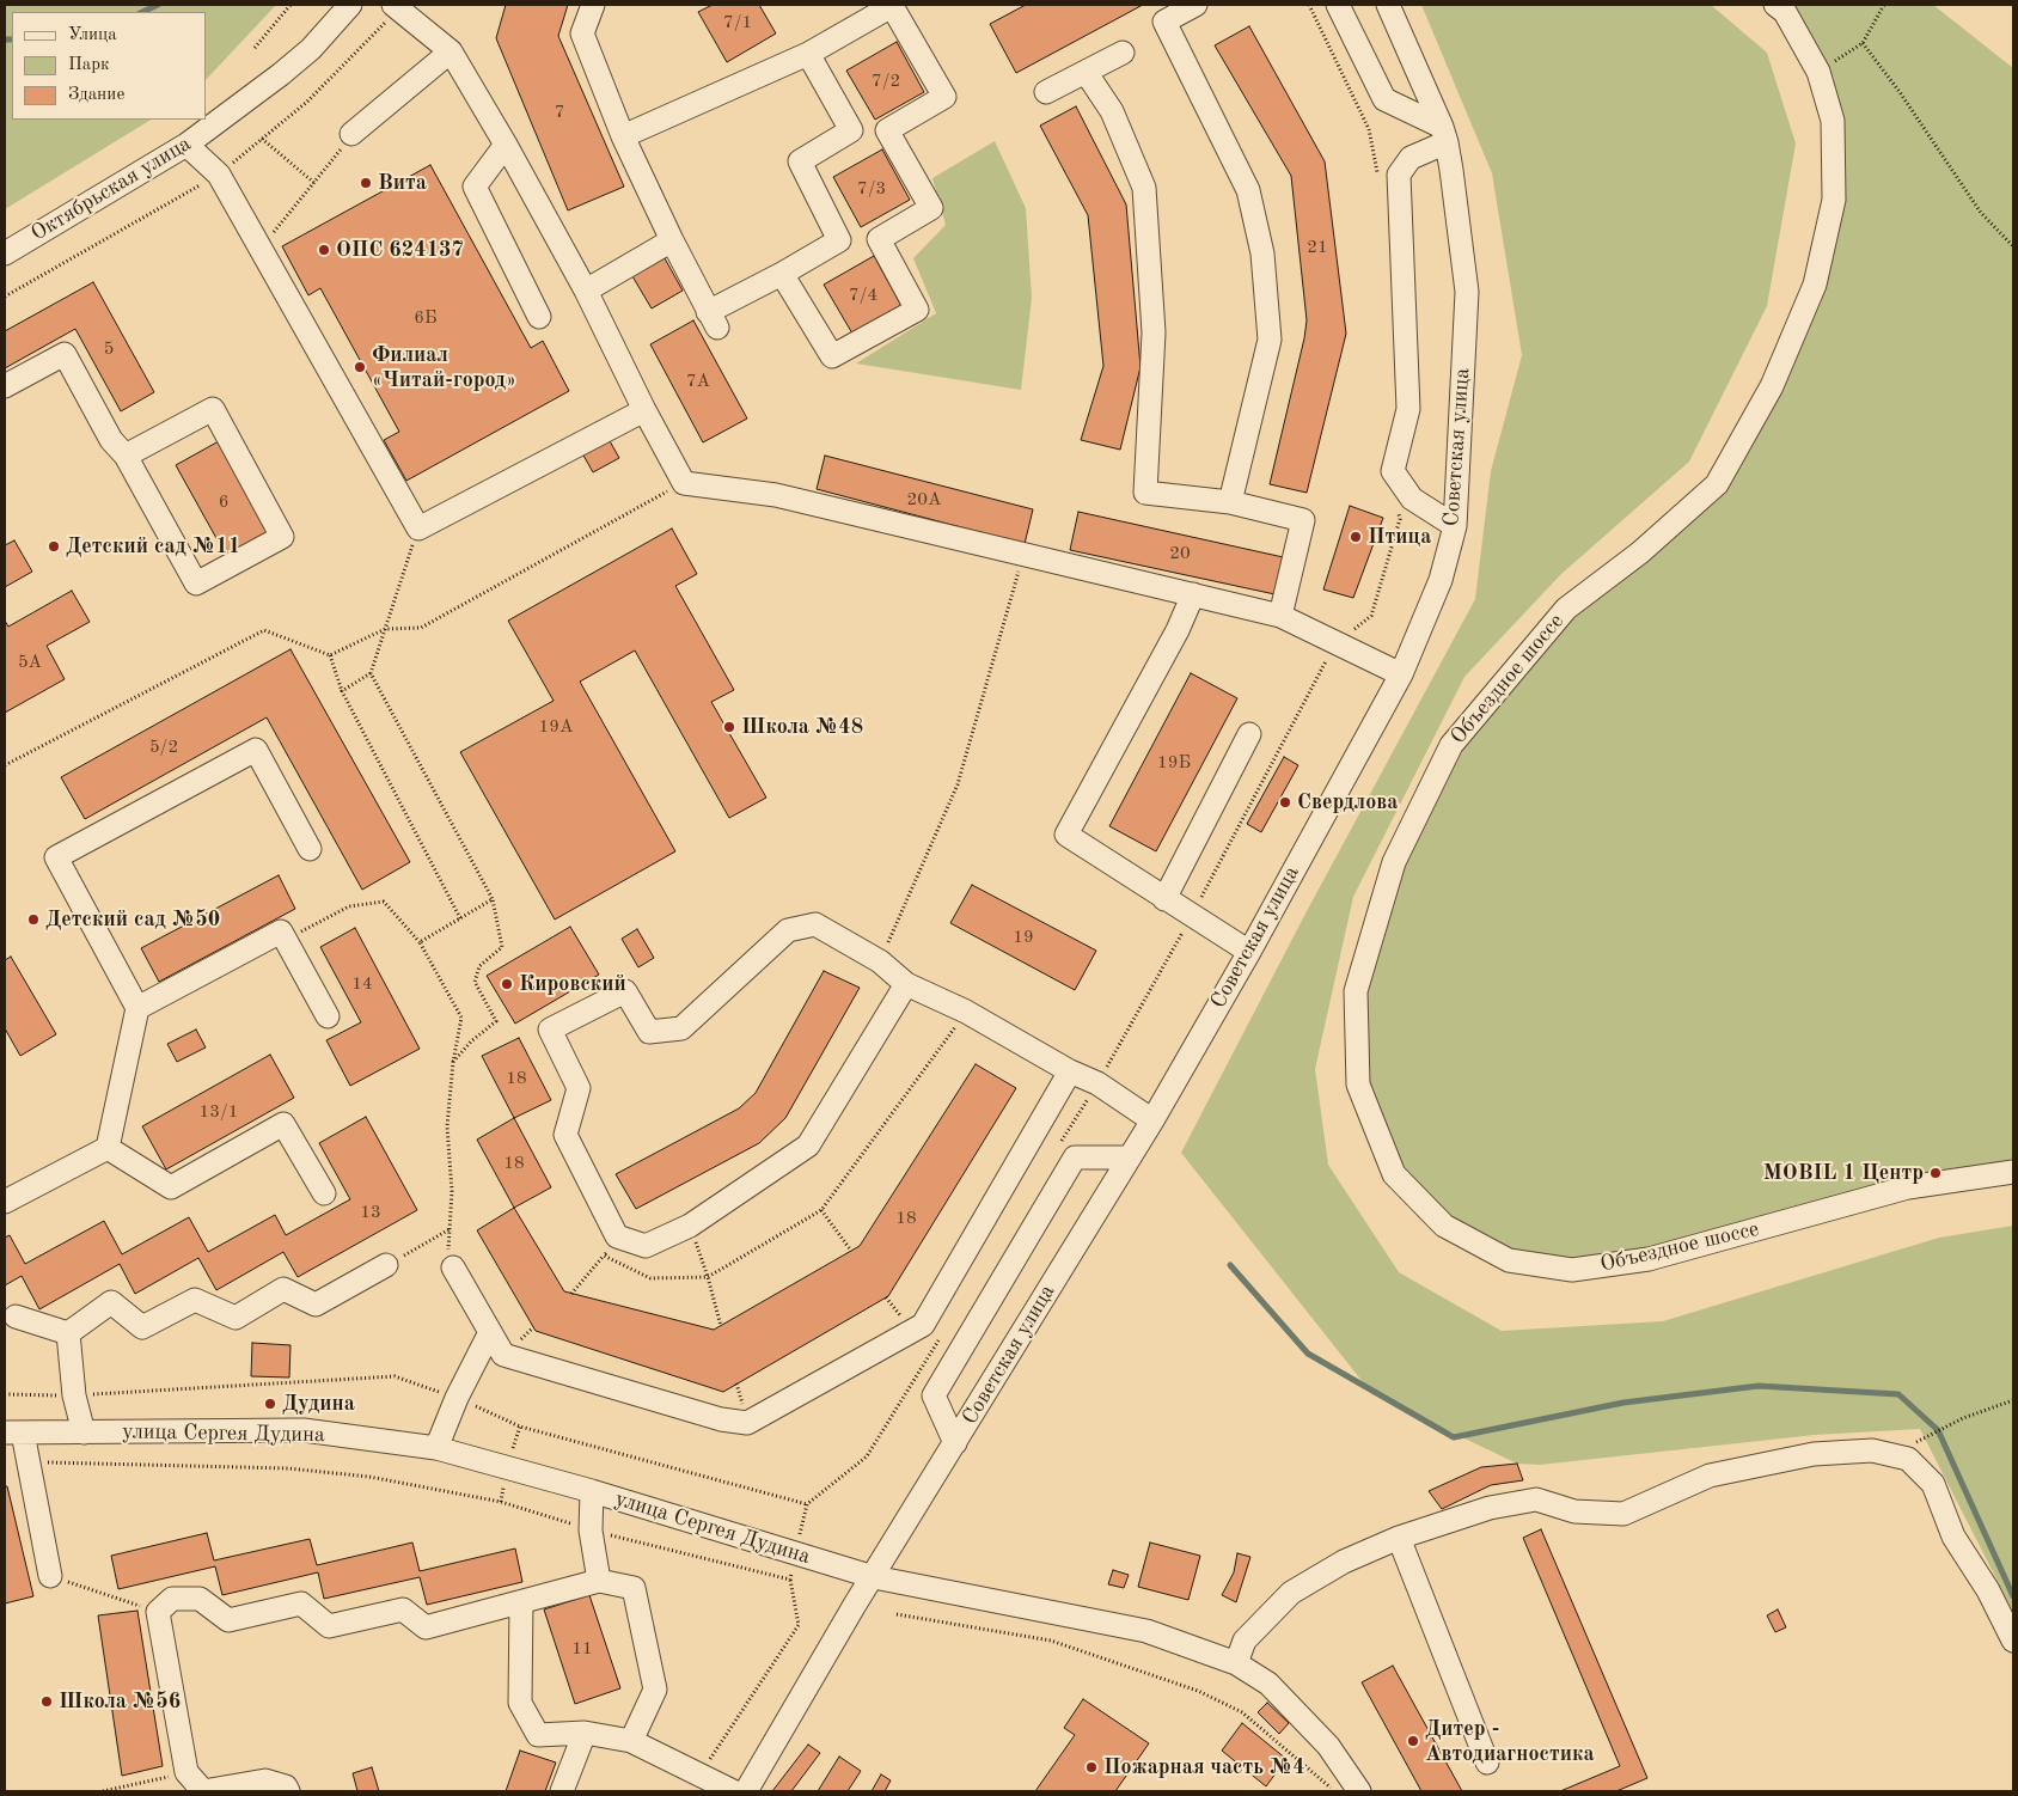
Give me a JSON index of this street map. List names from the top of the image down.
{
  "streets": {
    "street": [
      "Октябрьская улица",
      "Советская улица",
      "Объездное шоссе",
      "улица Сергея Дудина"
    ]
  },
  "crossings": [
    ["Советская улица", "улица Сергея Дудина"]
  ],
  "places": [
    "Вита",
    "ОПС 624137",
    "Филиал «Читай-город»",
    "Птица",
    "Детский сад №11",
    "Школа №48",
    "Свердлова",
    "Детский сад №50",
    "Кировский",
    "MOBIL 1 Центр",
    "Дудина",
    "Школа №56",
    "Дитер - Автодиагностика",
    "Пожарная часть №4"
  ],
  "house_numbers": [
    "7/1",
    "7/2",
    "7",
    "7/3",
    "21",
    "7/4",
    "6Б",
    "5",
    "7А",
    "20А",
    "6",
    "20",
    "5А",
    "19А",
    "5/2",
    "19Б",
    "19",
    "14",
    "18",
    "13/1",
    "18",
    "13",
    "18",
    "11"
  ],
  "legend": ["Улица", "Парк", "Здание"]
}
